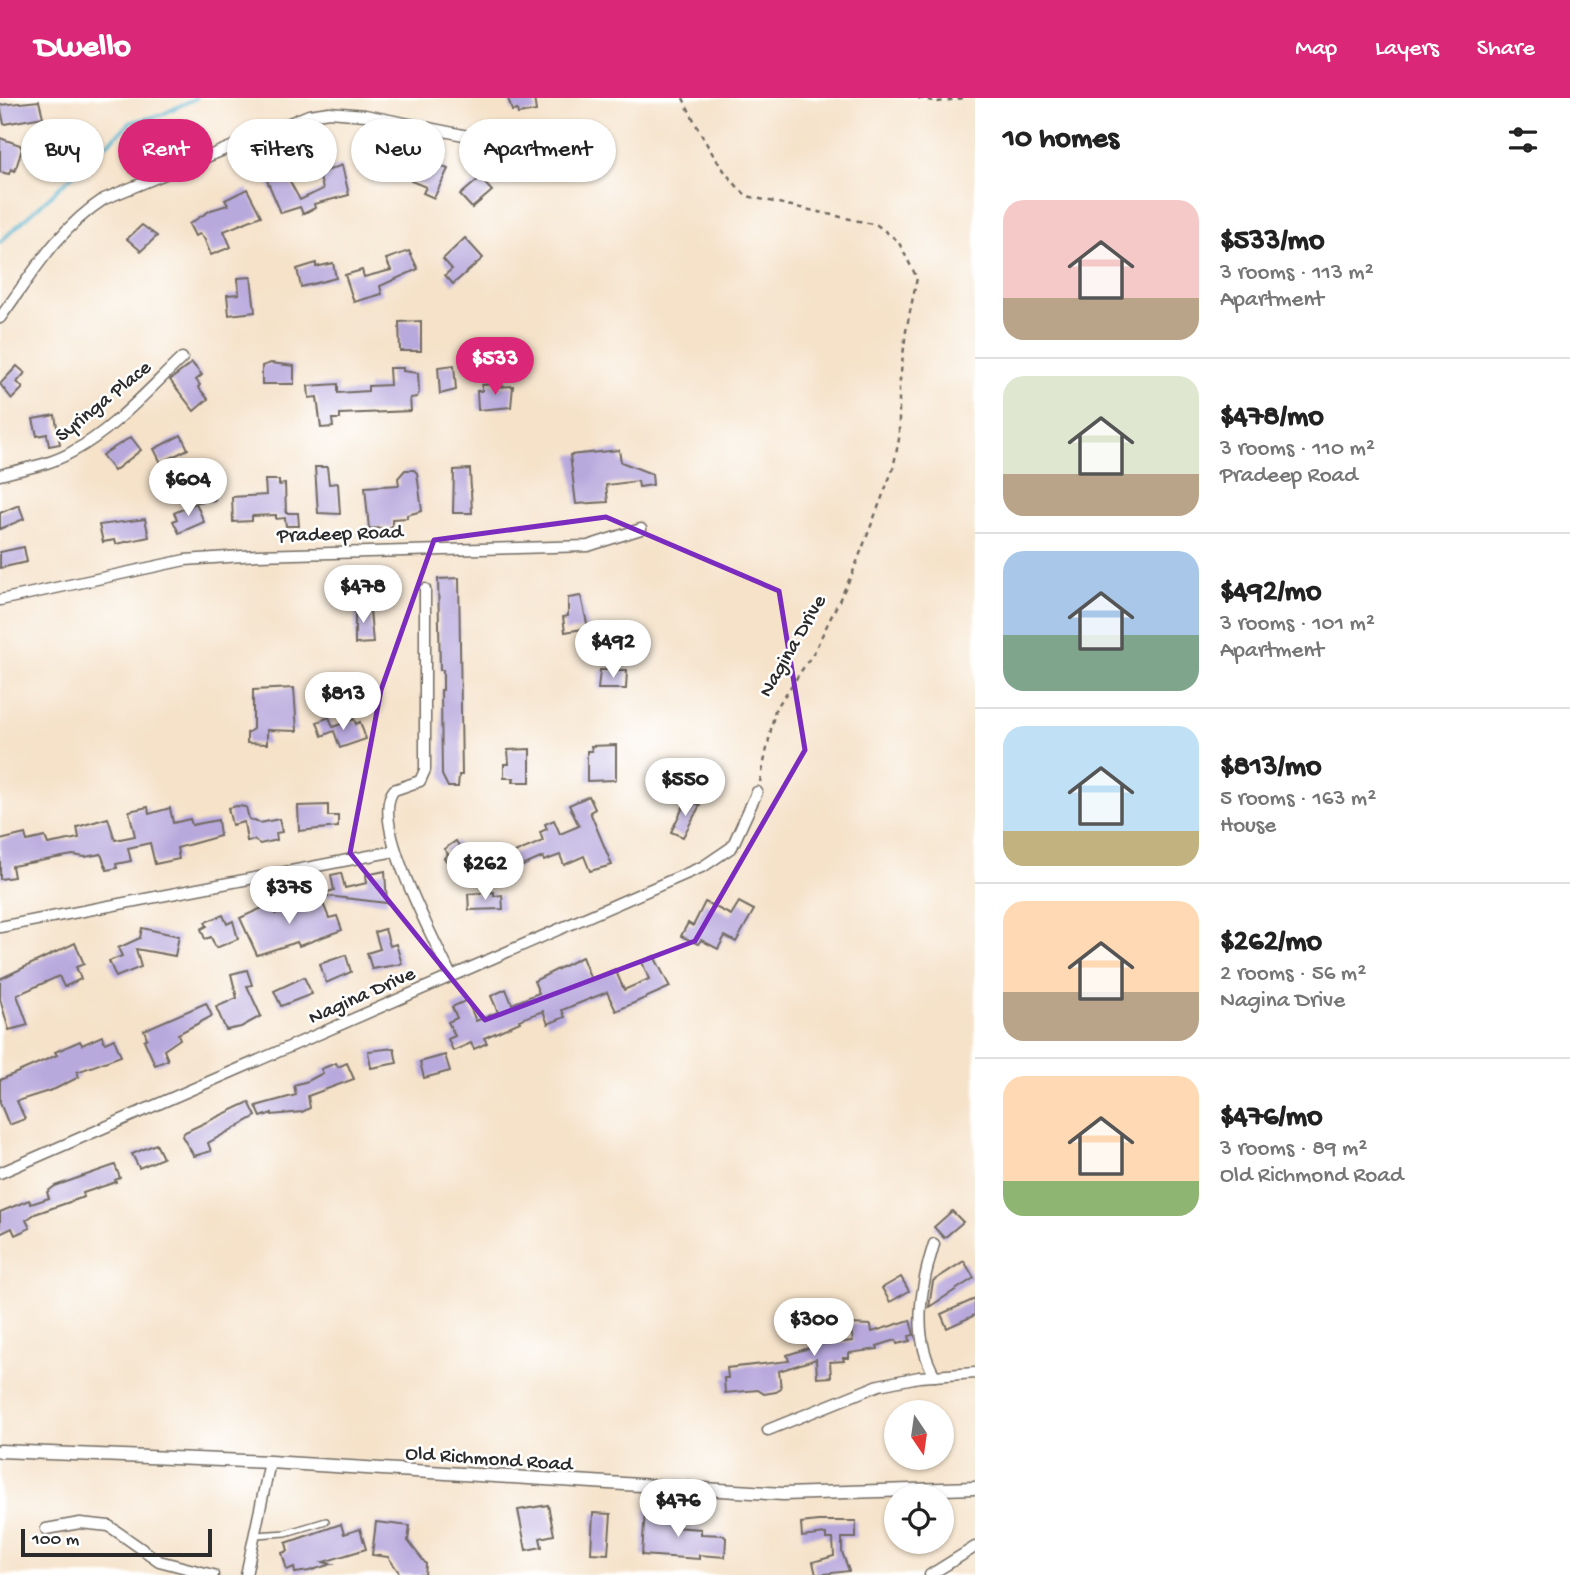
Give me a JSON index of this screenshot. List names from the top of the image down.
{
  "streets": {
    "street": [
      "Syringa Place",
      "Pradeep Road",
      "Nagina Drive",
      "Old Richmond Road"
    ]
  },
  "scale_bar": "100 m",
  "north": "bottom",
  "page": {
    "header": "Dwello",
    "nav": ["Map", "Layers", "Share"],
    "heading": "10 homes",
    "chip": [
      "Buy",
      "Rent",
      "Filters",
      "New",
      "Apartment"
    ],
    "list": [
      {
        "name": "$533/mo",
        "note": "3 rooms · 113 m² · Apartment"
      },
      {
        "name": "$478/mo",
        "note": "3 rooms · 110 m² · Pradeep Road"
      },
      {
        "name": "$492/mo",
        "note": "3 rooms · 101 m² · Apartment"
      },
      {
        "name": "$813/mo",
        "note": "5 rooms · 163 m² · House"
      },
      {
        "name": "$262/mo",
        "note": "2 rooms · 56 m² · Nagina Drive"
      },
      {
        "name": "$476/mo",
        "note": "3 rooms · 89 m² · Old Richmond Road"
      }
    ],
    "price": [
      "$533",
      "$604",
      "$478",
      "$492",
      "$813",
      "$550",
      "$262",
      "$375",
      "$300",
      "$476"
    ],
    "scale": "100 m"
  }
}
